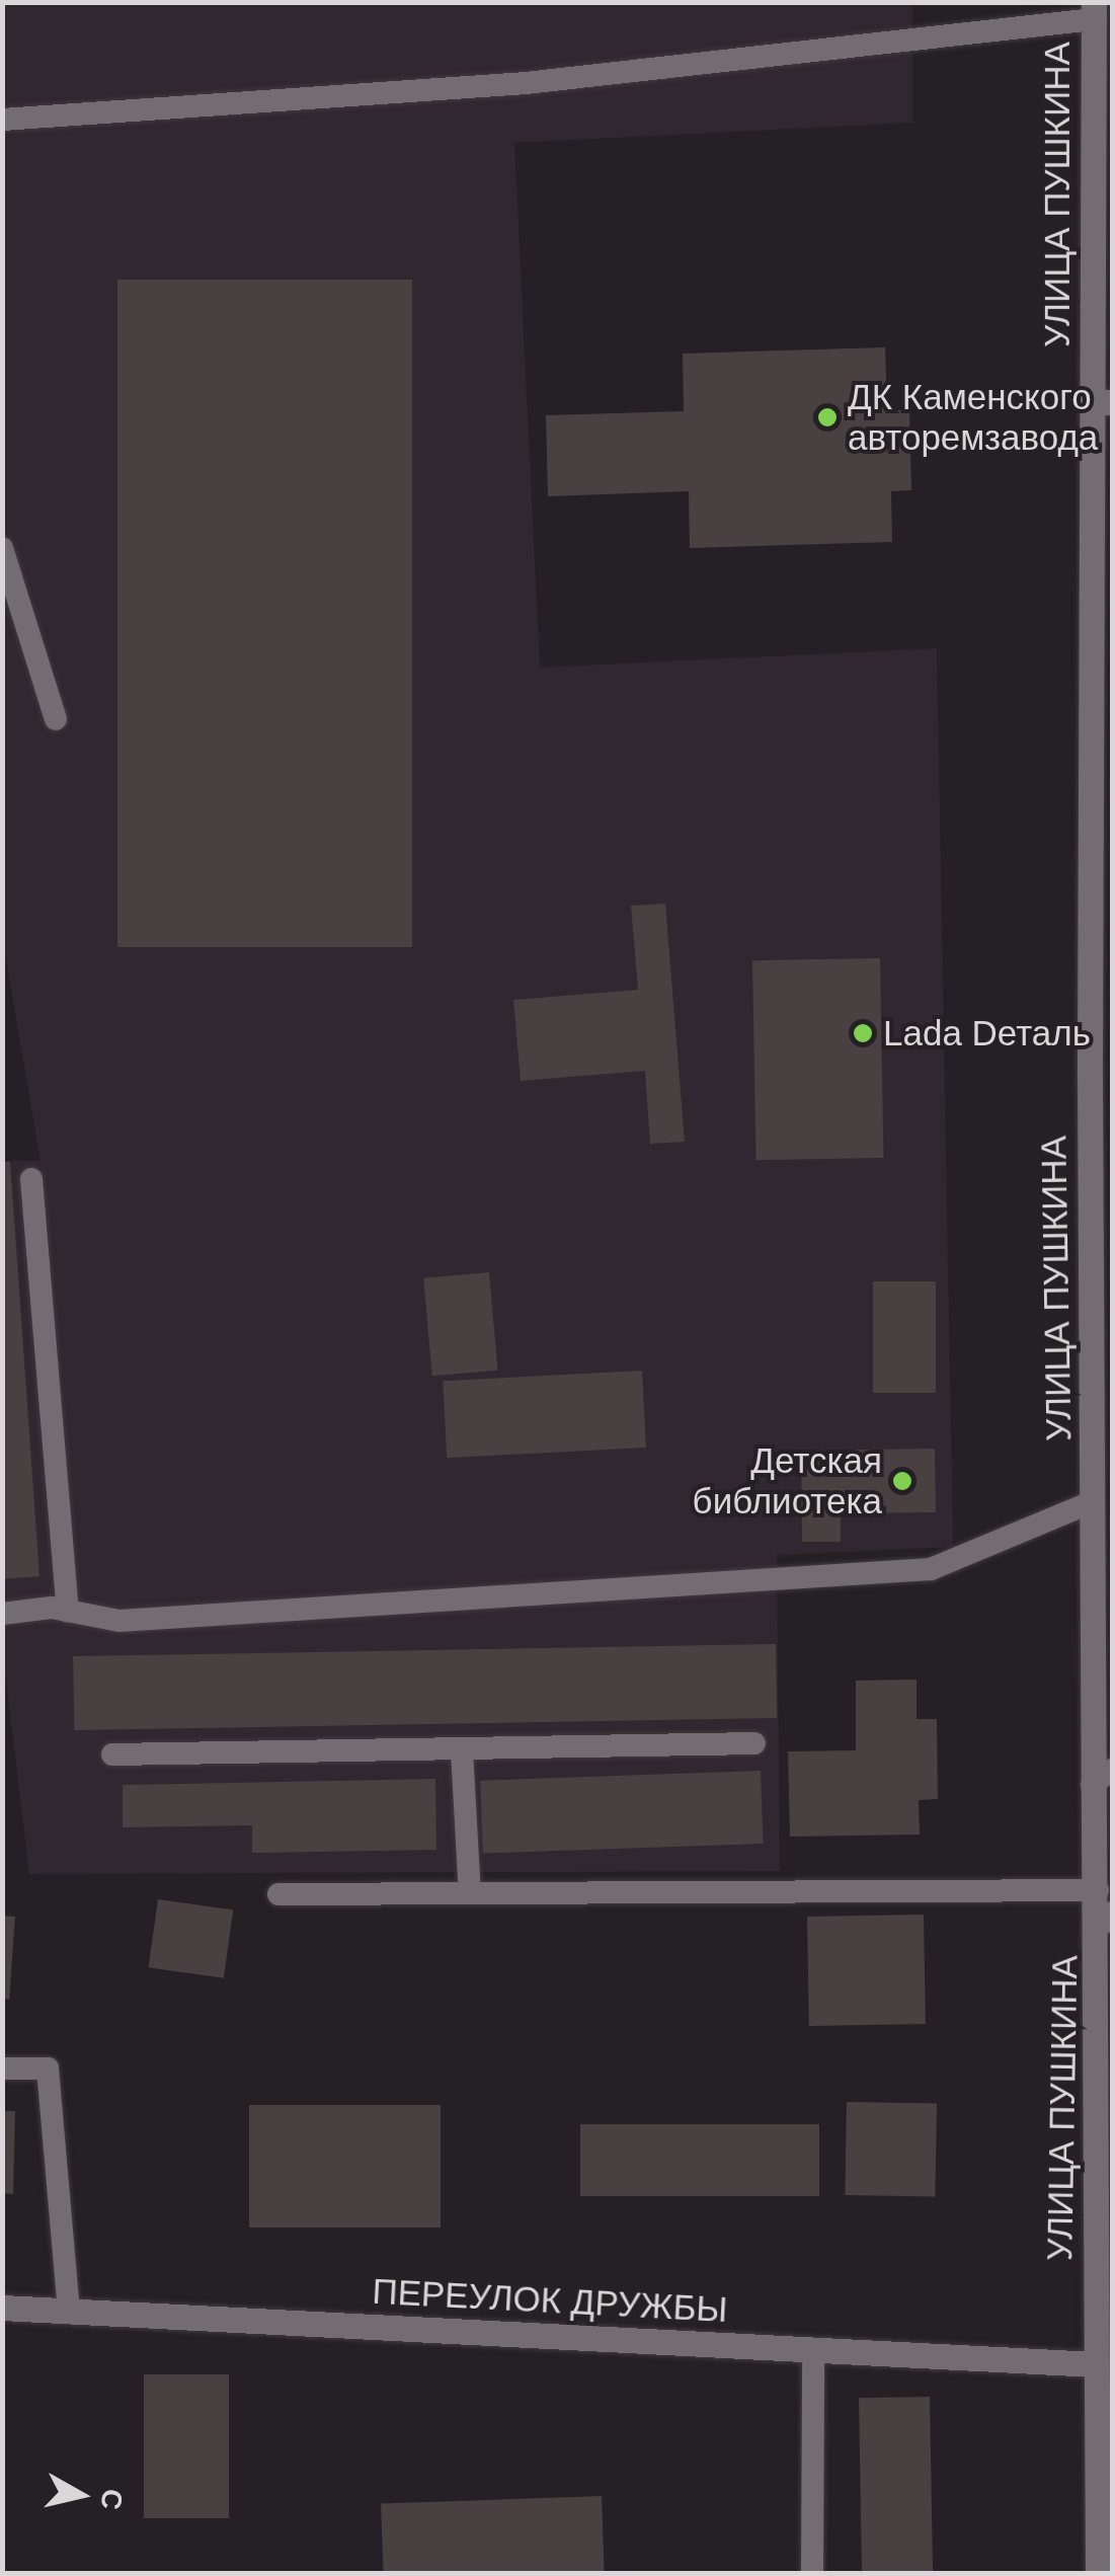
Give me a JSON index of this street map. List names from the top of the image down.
{
  "streets": {
    "street": ["УЛИЦА ПУШКИНА", "ПЕРЕУЛОК ДРУЖБЫ"]
  },
  "crossings": [
    ["УЛИЦА ПУШКИНА", "ПЕРЕУЛОК ДРУЖБЫ"]
  ],
  "places": ["ДК Каменского авторемзавода", "Lada Dеталь", "Детская библиотека"],
  "north": "right"
}
